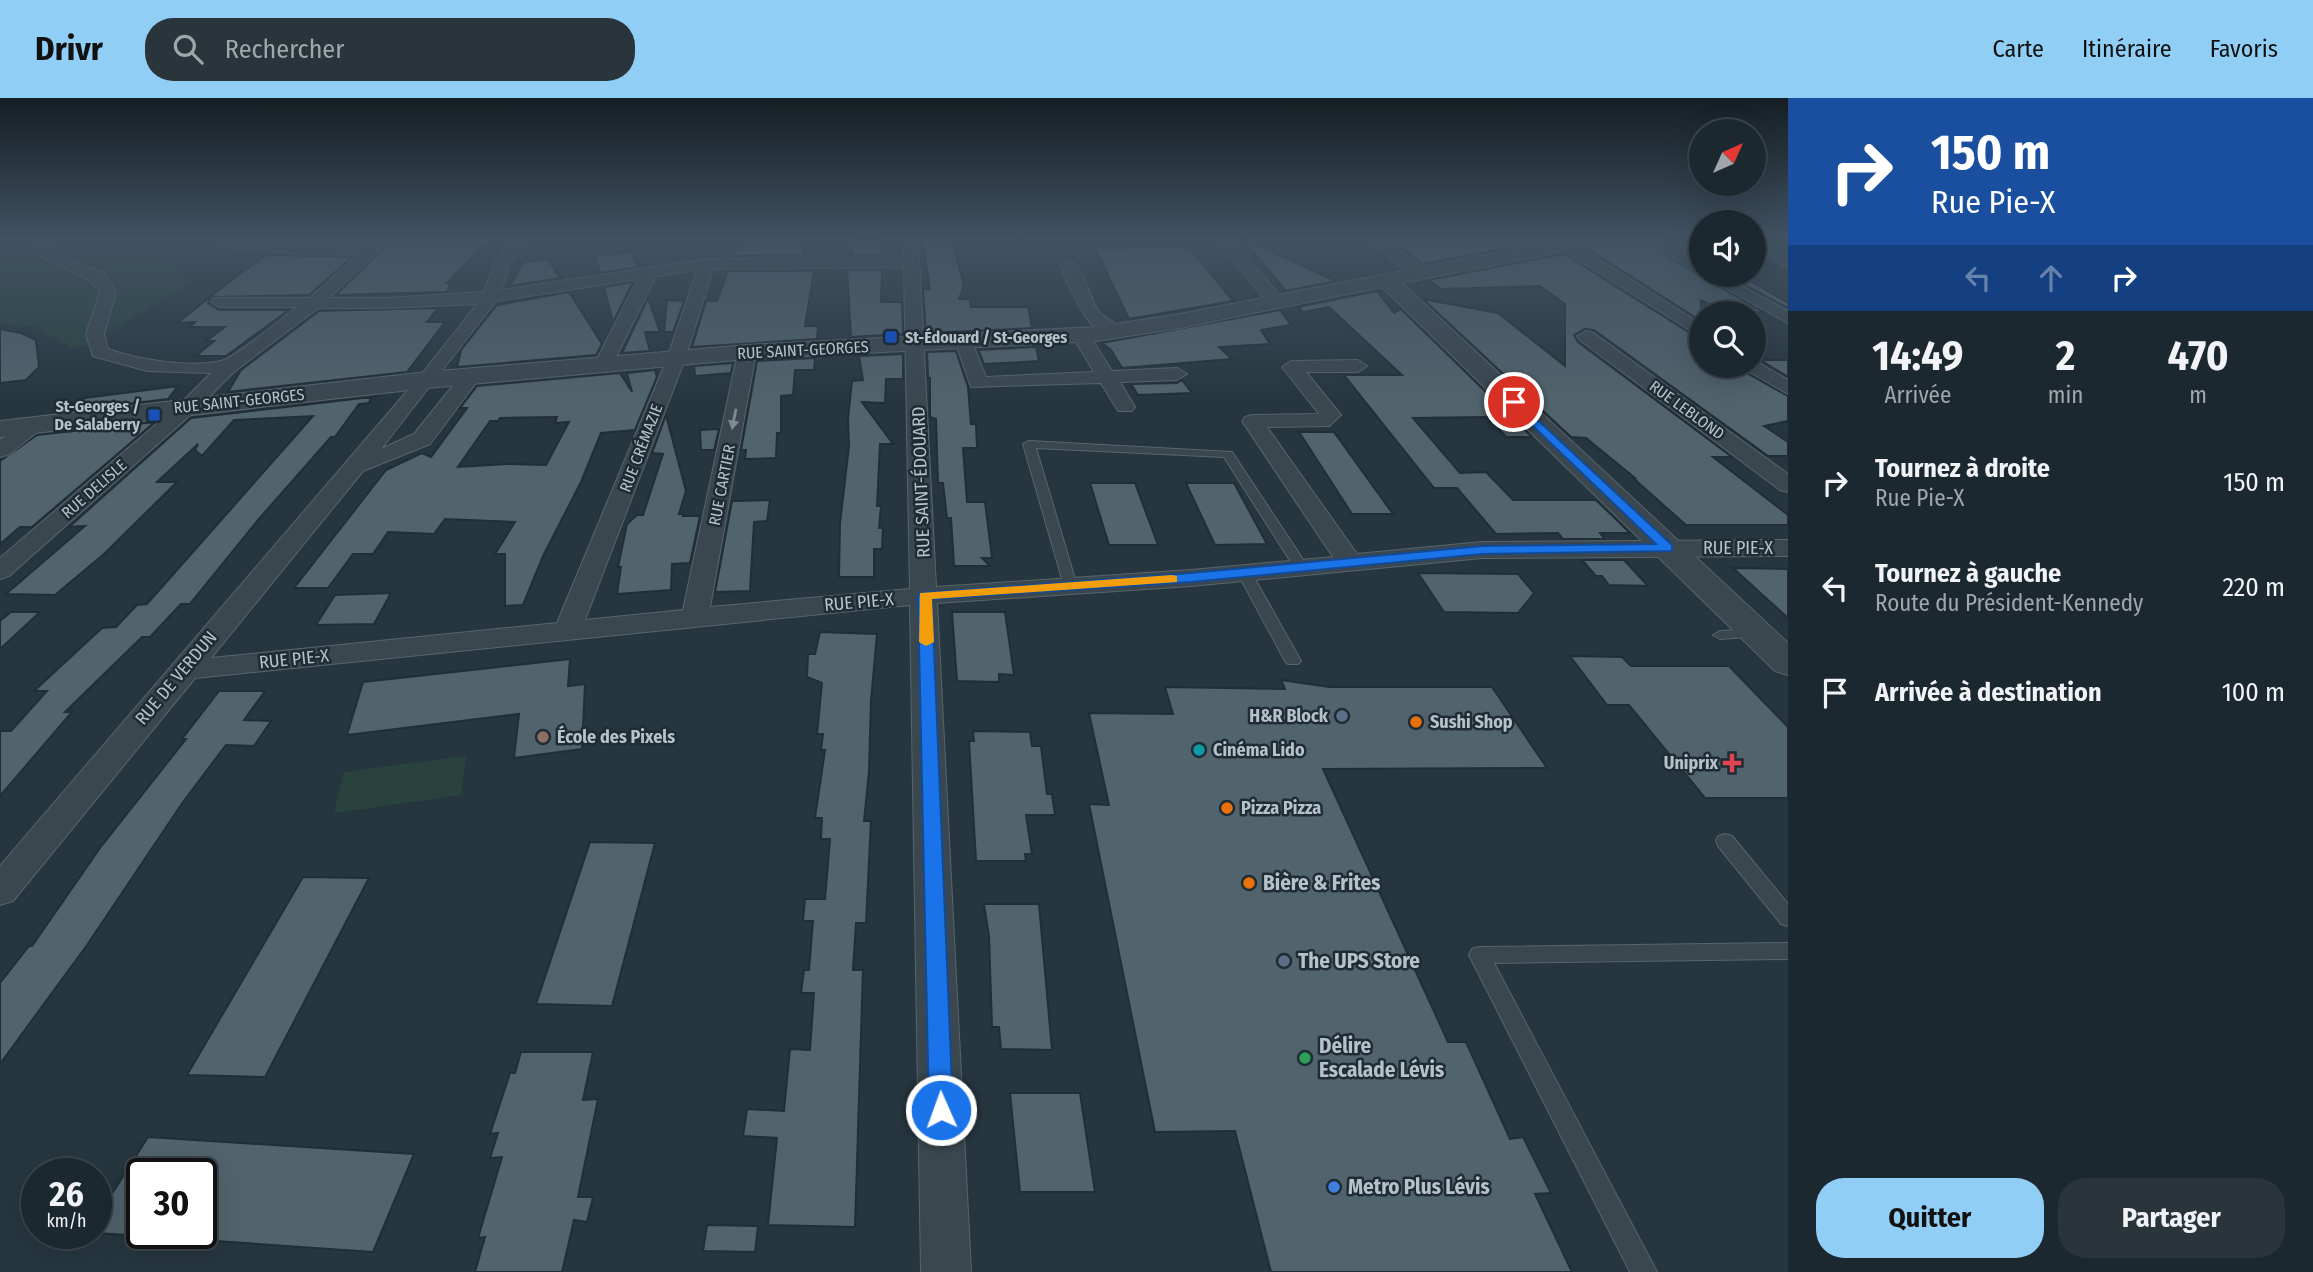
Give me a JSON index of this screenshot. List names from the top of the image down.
{
  "streets": {
    "street": [
      "RUE SAINT-GEORGES",
      "RUE LEBLOND",
      "RUE CRÉMAZIE",
      "RUE SAINT-ÉDOUARD",
      "RUE CARTIER",
      "RUE DELISLE",
      "RUE PIE-X",
      "RUE DE VERDUN"
    ]
  },
  "crossings": [
    ["RUE SAINT-GEORGES", "RUE CRÉMAZIE"],
    ["RUE SAINT-GEORGES", "RUE SAINT-ÉDOUARD"],
    ["RUE SAINT-GEORGES", "RUE CARTIER"],
    ["RUE SAINT-GEORGES", "RUE DELISLE"],
    ["RUE SAINT-GEORGES", "RUE DE VERDUN"],
    ["RUE CRÉMAZIE", "RUE PIE-X"],
    ["RUE SAINT-ÉDOUARD", "RUE PIE-X"],
    ["RUE CARTIER", "RUE PIE-X"],
    ["RUE PIE-X", "RUE DE VERDUN"]
  ],
  "one_way": ["RUE CARTIER"],
  "places": {
    "transit": ["St-Édouard / St-Georges", "St-Georges / De Salaberry"],
    "other": [
      "H&R Block",
      "Sushi Shop",
      "École des Pixels",
      "Cinéma Lido",
      "Pizza Pizza",
      "Bière & Frites",
      "The UPS Store",
      "Délire Escalade Lévis",
      "Metro Plus Lévis"
    ],
    "health": ["Uniprix"]
  },
  "north": "top right",
  "page": {
    "header": "Drivr",
    "search": "Rechercher",
    "nav": ["Carte", "Itinéraire", "Favoris"],
    "turn": ["150 m", "Rue Pie-X"],
    "eta": [
      "14:49",
      "Arrivée",
      "2",
      "min",
      "470",
      "m"
    ],
    "list": [
      {
        "name": "Tournez à droite",
        "note": "Rue Pie-X",
        "value": "150 m"
      },
      {
        "name": "Tournez à gauche",
        "note": "Route du Président-Kennedy",
        "value": "220 m"
      },
      {
        "name": "Arrivée à destination",
        "value": "100 m"
      }
    ],
    "speed": "26 km/h",
    "limit": "30",
    "buttons": ["Quitter", "Partager"]
  }
}
